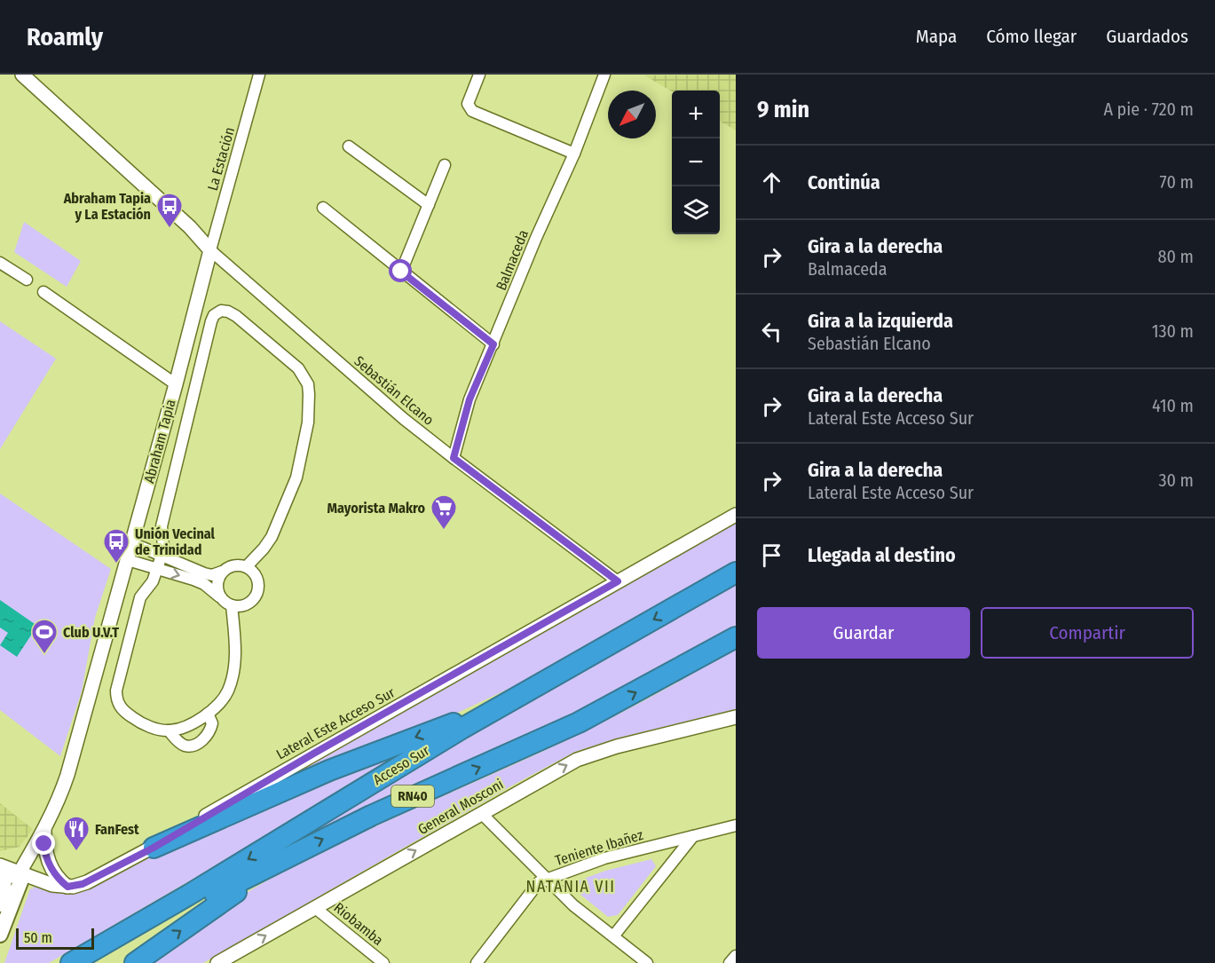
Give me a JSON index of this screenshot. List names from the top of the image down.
{
  "streets": {
    "highway": ["Acceso Sur", "RN40"],
    "main road": ["Abraham Tapia"],
    "street": [
      "La Estación",
      "Balmaceda",
      "Sebastián Elcano",
      "Lateral Este Acceso Sur",
      "General Mosconi",
      "Teniente Ibañez",
      "Riobamba"
    ]
  },
  "crossings": [
    ["La Estación", "Sebastián Elcano"],
    ["La Estación", "Abraham Tapia"],
    ["Balmaceda", "Sebastián Elcano"],
    ["Sebastián Elcano", "Abraham Tapia"],
    ["Sebastián Elcano", "Lateral Este Acceso Sur"],
    ["Abraham Tapia", "Lateral Este Acceso Sur"],
    ["General Mosconi", "Riobamba"]
  ],
  "one_way": ["General Mosconi"],
  "districts": ["NATANIA VII"],
  "places": {
    "bus stop": ["Abraham Tapia y La Estación", "Unión Vecinal de Trinidad"],
    "supermarket": ["Mayorista Makro"],
    "sports": ["Club U.V.T"],
    "restaurant": ["FanFest"]
  },
  "scale_bar": "50 m",
  "north": "bottom left",
  "page": {
    "header": "Roamly",
    "nav": ["Mapa", "Cómo llegar", "Guardados"],
    "heading": ["9 min", "A pie · 720 m"],
    "map_buttons": ["+", "−"],
    "list": [
      ["Continúa", "70 m"],
      ["Gira a la derecha", "Balmaceda", "80 m"],
      ["Gira a la izquierda", "Sebastián Elcano", "130 m"],
      ["Gira a la derecha", "Lateral Este Acceso Sur", "410 m"],
      ["Gira a la derecha", "Lateral Este Acceso Sur", "30 m"],
      "Llegada al destino"
    ],
    "buttons": ["Guardar", "Compartir"],
    "scale": "50 m"
  }
}
